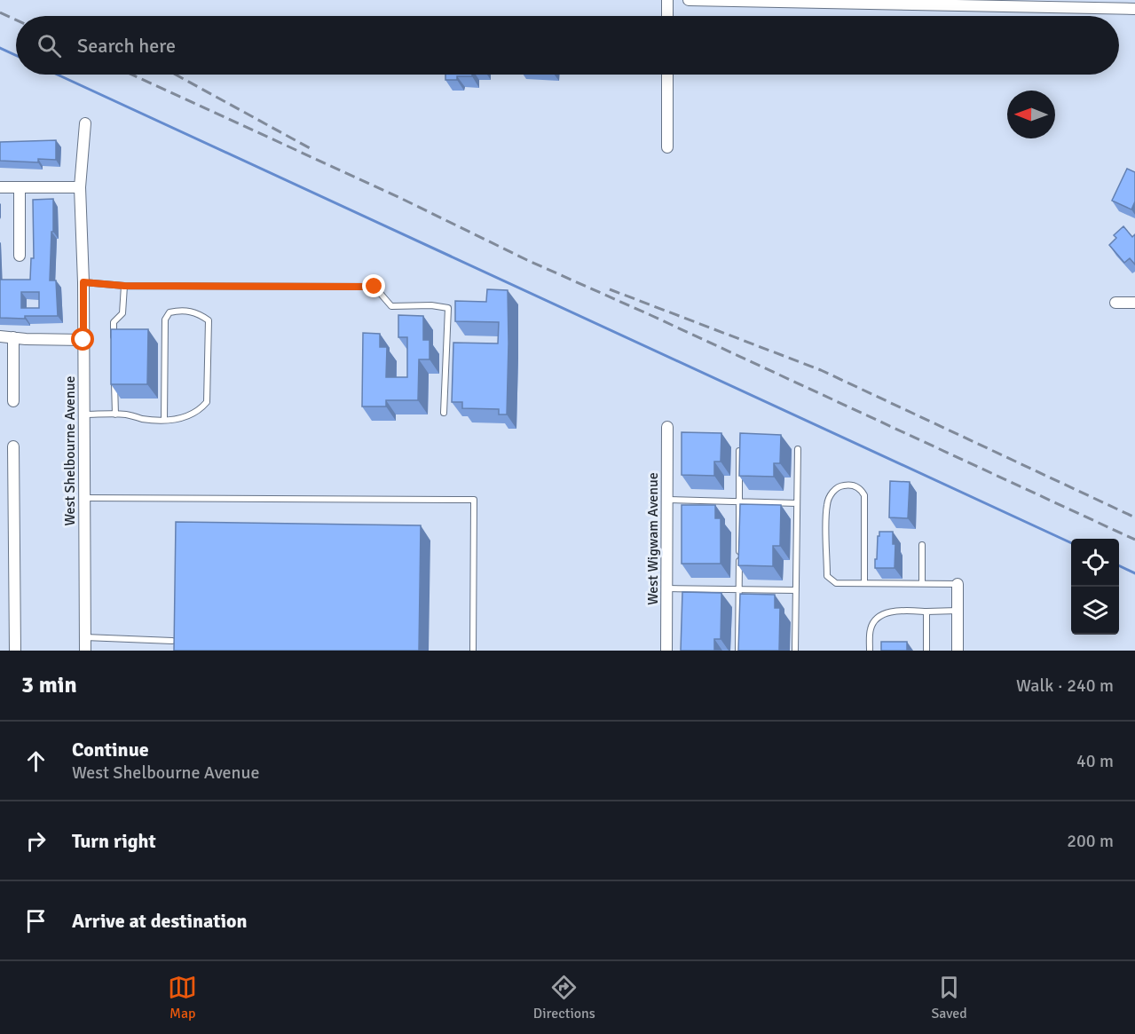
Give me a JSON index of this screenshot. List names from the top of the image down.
{
  "streets": {
    "street": ["West Shelbourne Avenue", "West Wigwam Avenue"]
  },
  "north": "left",
  "page": {
    "search": "Search here",
    "heading": ["3 min", "Walk · 240 m"],
    "list": [
      ["Continue", "West Shelbourne Avenue", "40 m"],
      ["Turn right", "200 m"],
      "Arrive at destination"
    ],
    "nav": ["Map", "Directions", "Saved"]
  }
}
